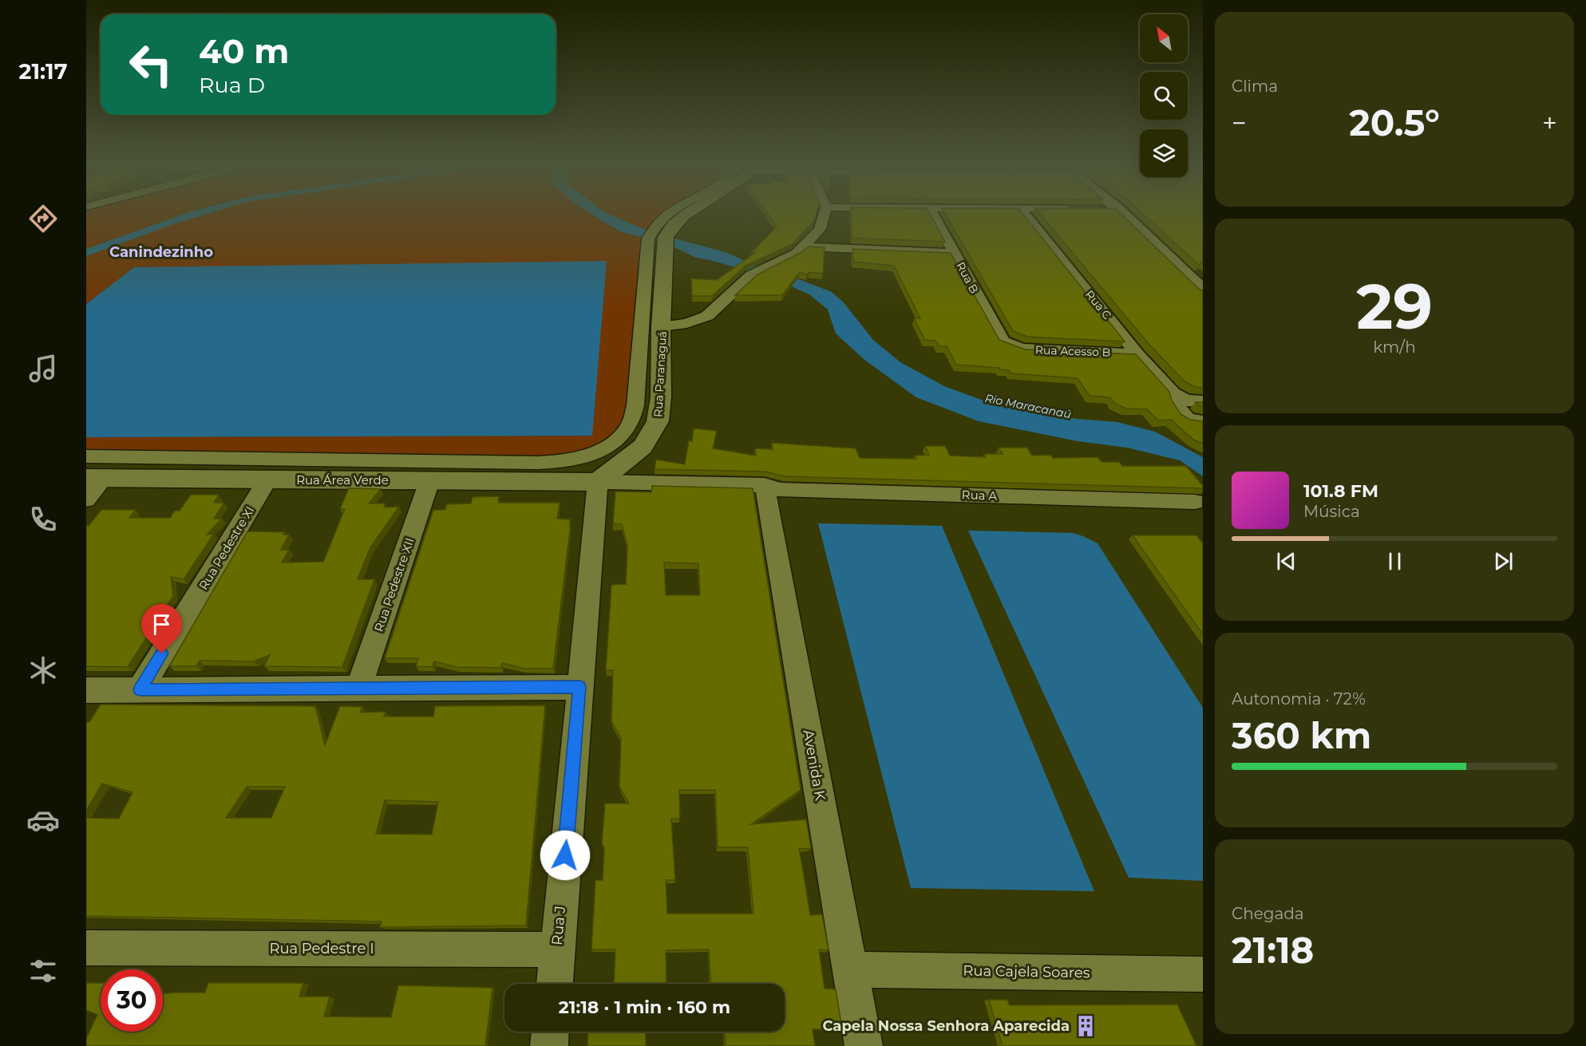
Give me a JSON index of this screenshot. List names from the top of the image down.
{
  "streets": {
    "main road": ["Rua Paranaguá", "Rua Área Verde"],
    "street": [
      "Rua B",
      "Rua C",
      "Rua Acesso B",
      "Rua A",
      "Rua Pedestre XI",
      "Rua Pedestre XII",
      "Avenida K",
      "Rua J",
      "Rua Pedestre I",
      "Rua Cajela Soares"
    ]
  },
  "crossings": [
    ["Rua B", "Rua Acesso B"],
    ["Rua C", "Rua Acesso B"],
    ["Rua Paranaguá", "Rua Área Verde"],
    ["Rua Área Verde", "Rua A"],
    ["Rua Área Verde", "Rua Pedestre XI"],
    ["Rua Área Verde", "Rua Pedestre XII"],
    ["Rua Área Verde", "Avenida K"],
    ["Rua A", "Avenida K"],
    ["Avenida K", "Rua Cajela Soares"],
    ["Rua J", "Rua Pedestre I"]
  ],
  "districts": ["Canindezinho"],
  "water": ["Rio Maracanaú"],
  "places": {
    "building": ["Capela Nossa Senhora Aparecida"]
  },
  "north": "top left",
  "page": {
    "tabs": "21:17",
    "tile": [
      "Clima",
      ["29", "km/h"],
      ["Autonomia · 72%", "360 km"],
      ["Chegada", "21:18"]
    ],
    "turn": ["40 m", "Rua D"],
    "heat": ["−", "20.5°", "+"],
    "song": ["101.8 FM", "Música"],
    "limit": "30",
    "trip": "21:18 · 1 min · 160 m"
  }
}
